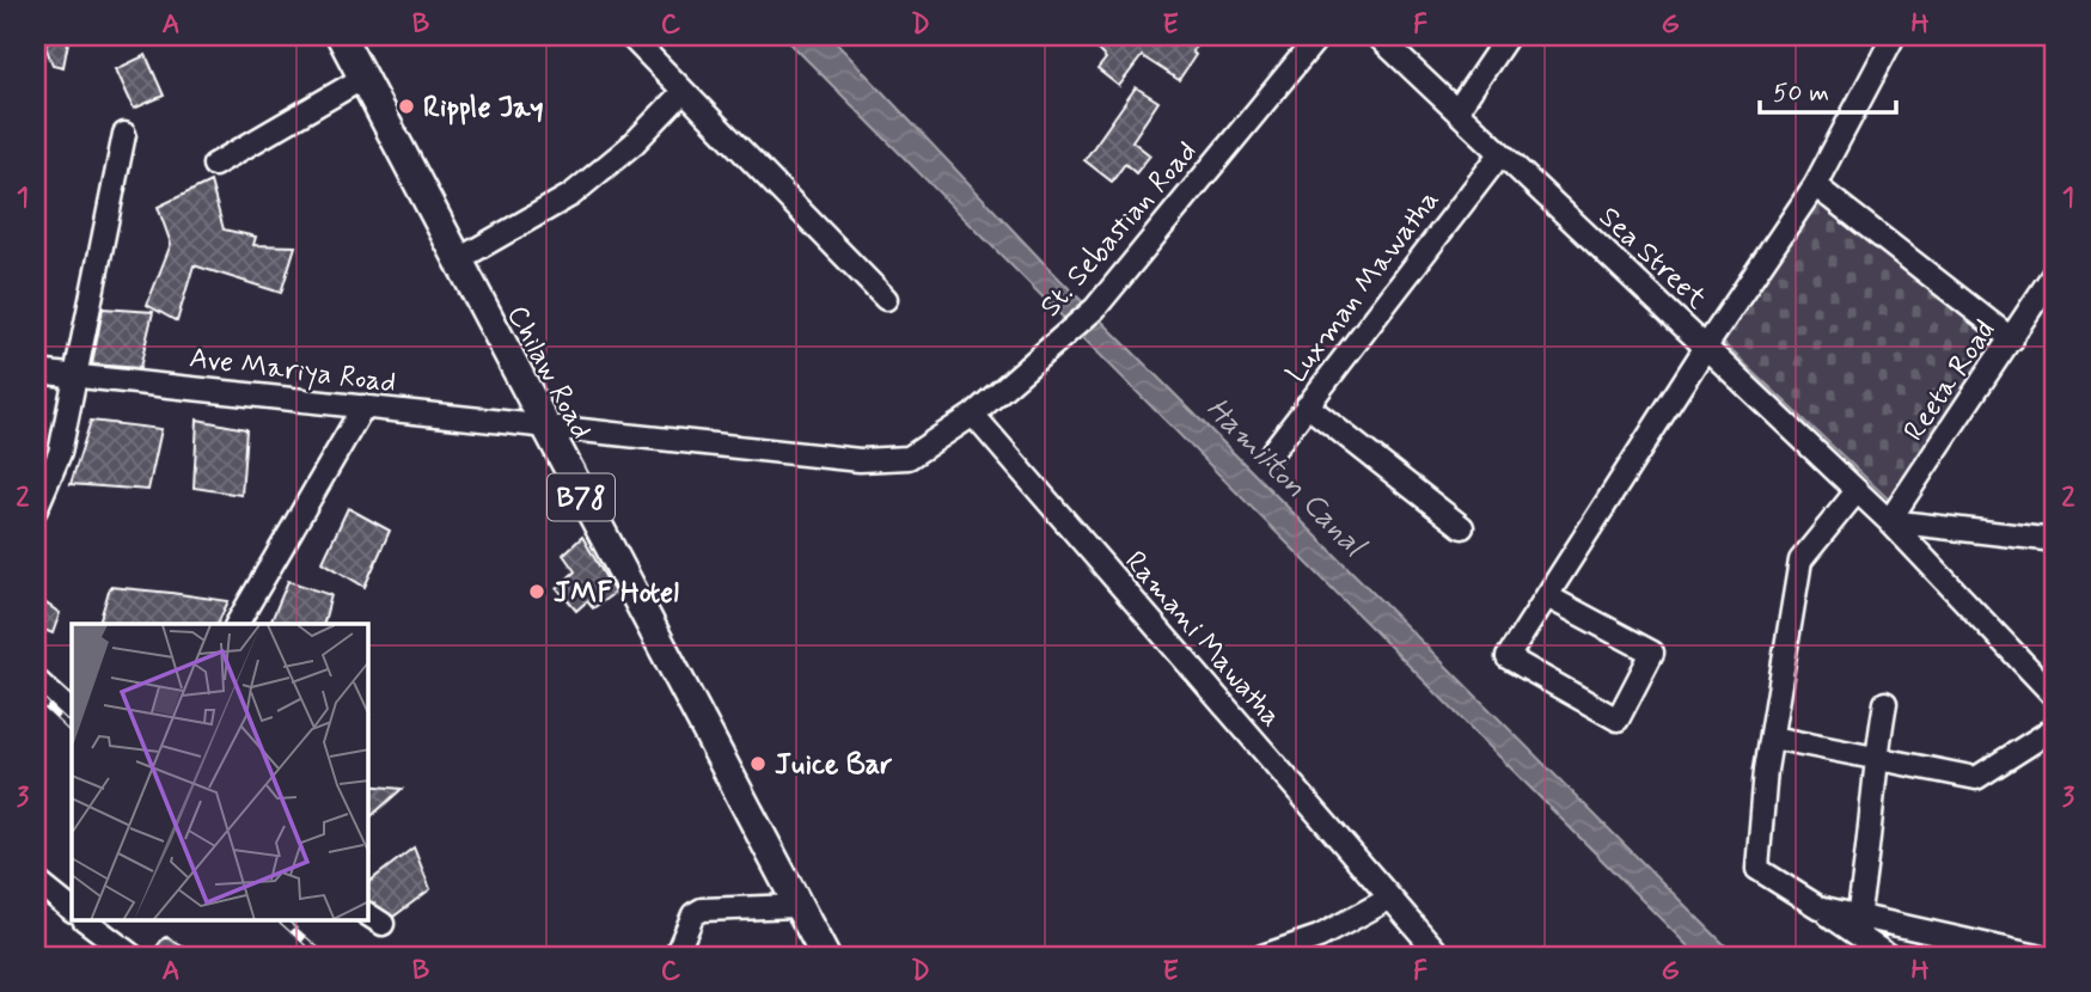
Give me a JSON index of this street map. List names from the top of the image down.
{
  "streets": {
    "main road": ["Chilaw Road", "B78"],
    "street": [
      "St. Sebastian Road",
      "Sea Street",
      "Luxman Mawatha",
      "Ave Mariya Road",
      "Reeta Road",
      "Ramani Mawatha"
    ]
  },
  "crossings": [
    ["St. Sebastian Road", "Ave Mariya Road"],
    ["St. Sebastian Road", "Chilaw Road"],
    ["St. Sebastian Road", "Ramani Mawatha"],
    ["Sea Street", "Luxman Mawatha"],
    ["Sea Street", "Reeta Road"],
    ["Ave Mariya Road", "Chilaw Road"]
  ],
  "water": ["Hamilton Canal"],
  "places": ["Ripple Jay", "JMF Hotel", "Juice Bar"],
  "scale_bar": "50 m",
  "grid": {
    "columns": [
      "A",
      "B",
      "C",
      "D",
      "E",
      "F",
      "G",
      "H"
    ],
    "rows": ["1", "2", "3"]
  }
}
